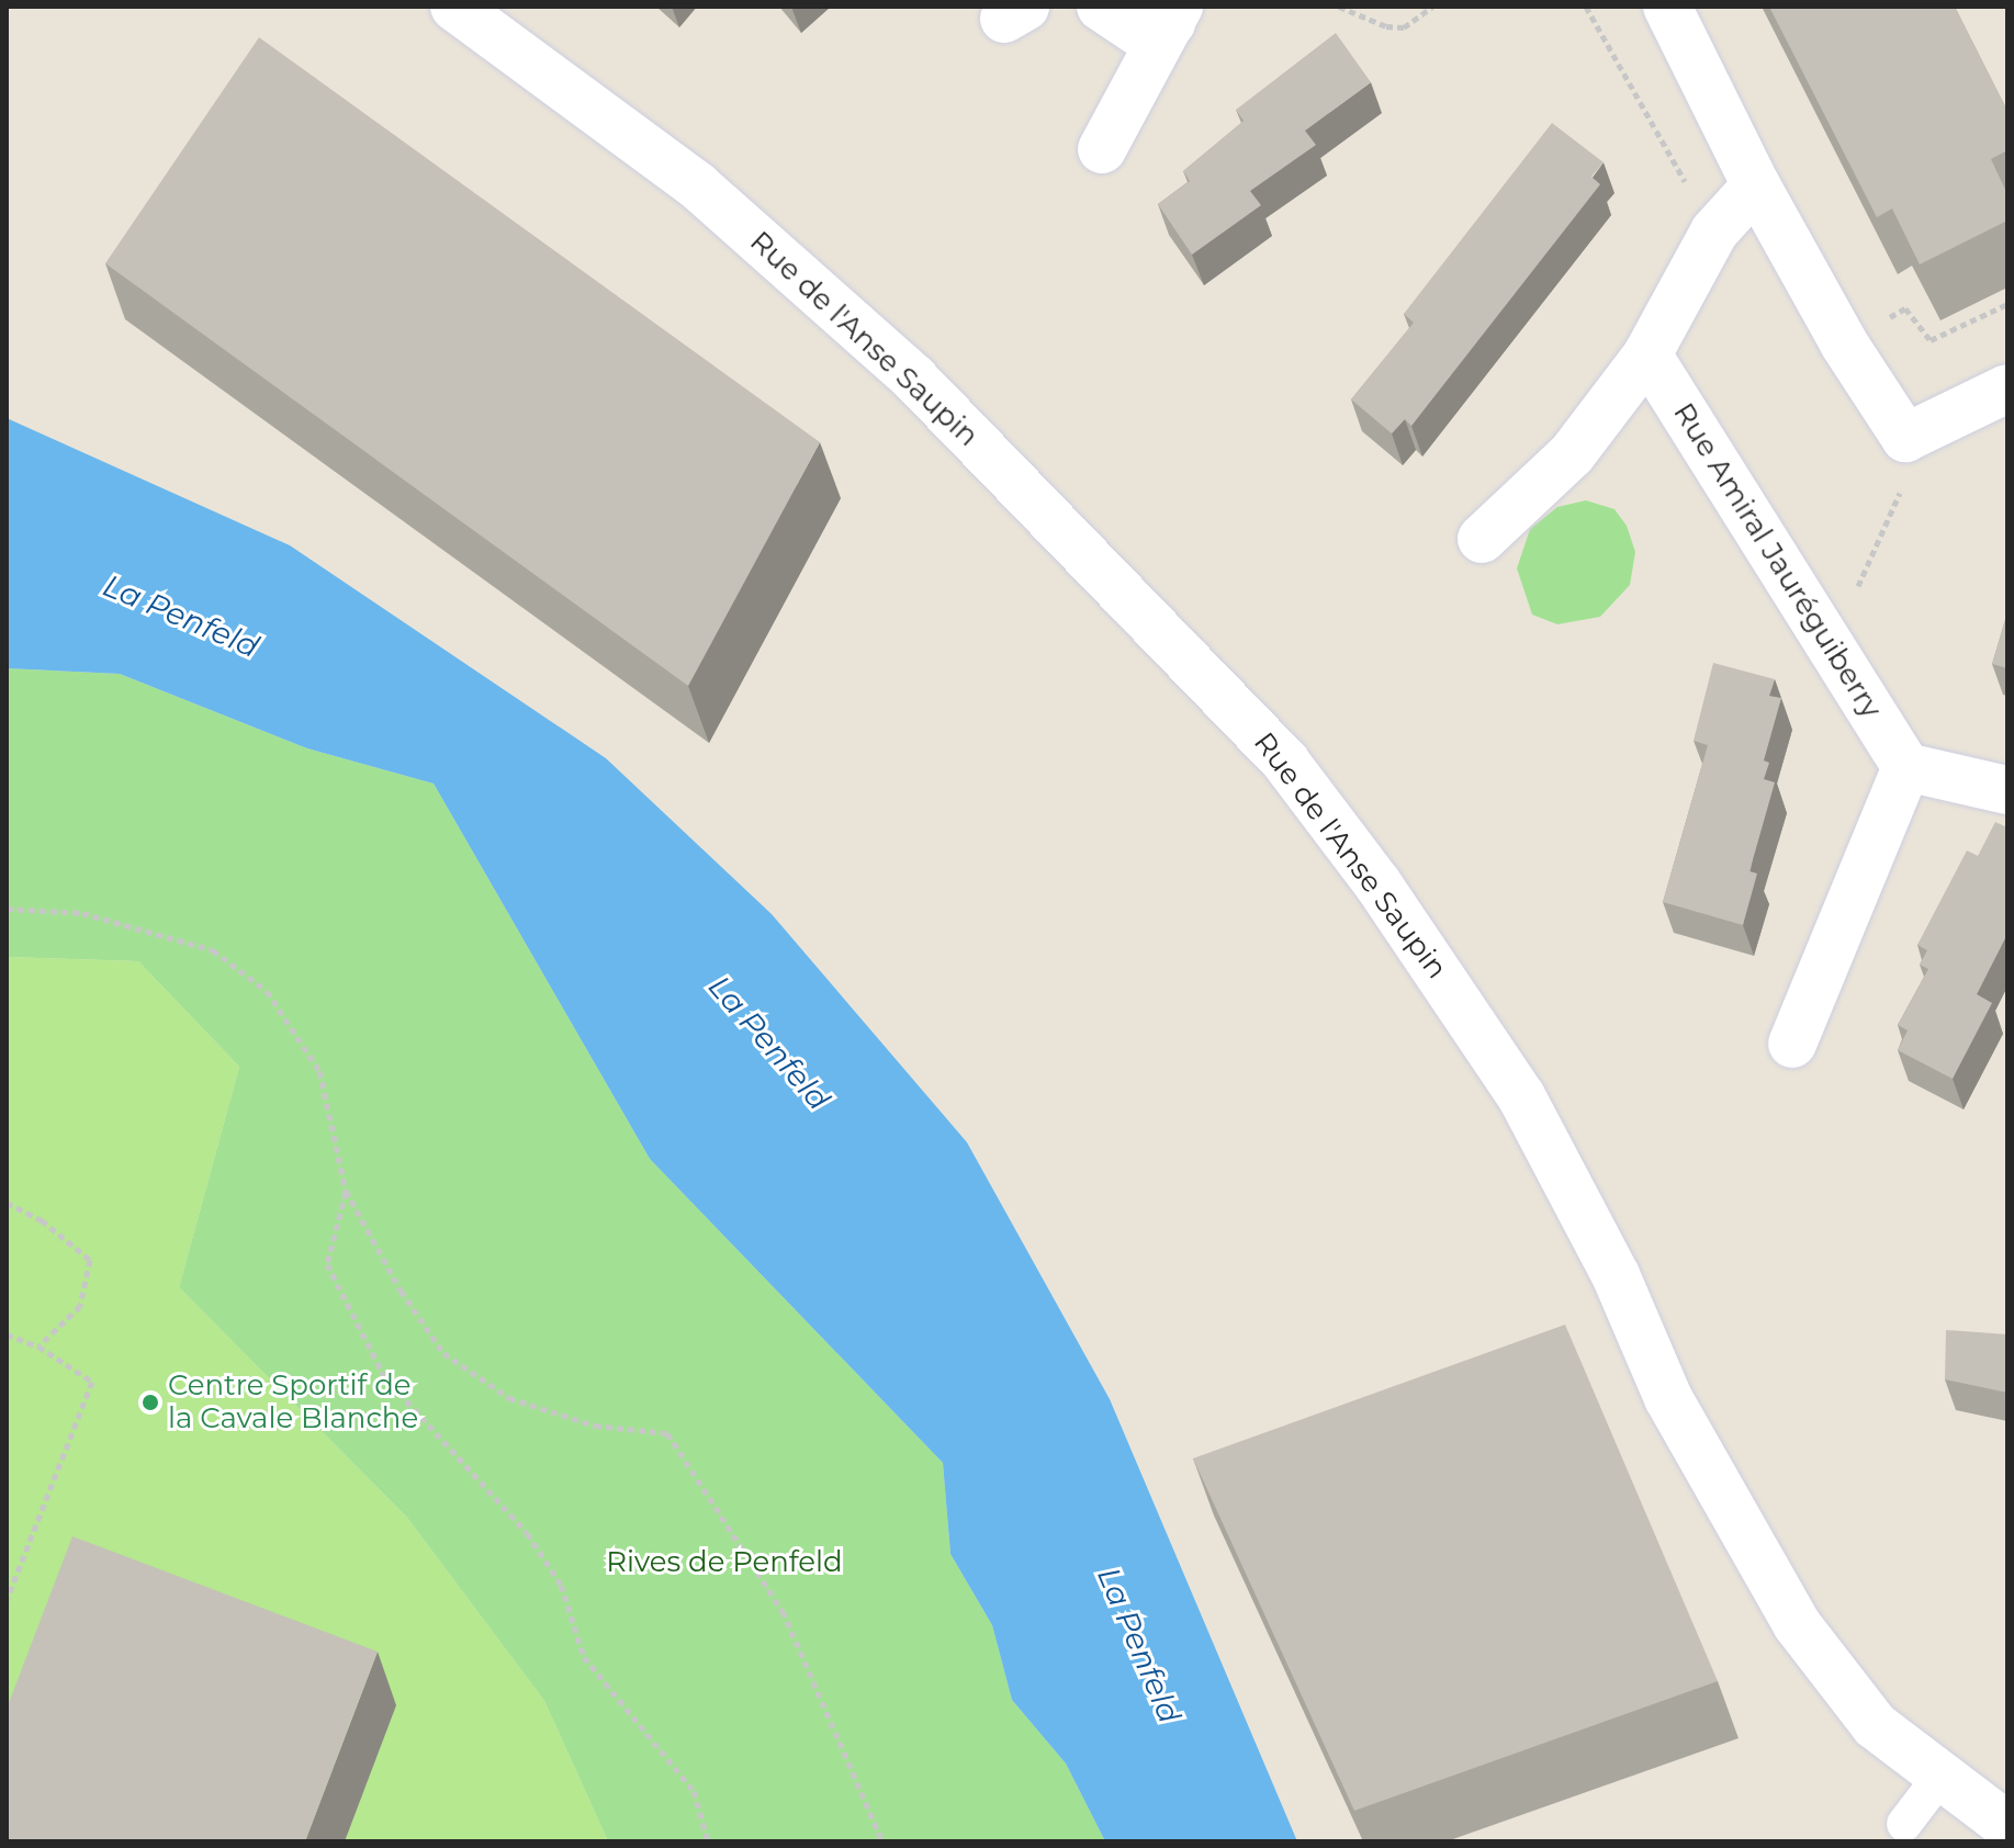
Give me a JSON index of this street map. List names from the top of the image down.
{
  "streets": {
    "street": ["Rue de l'Anse Saupin", "Rue Amiral Jauréguiberry"]
  },
  "water": ["La Penfeld"],
  "parks": ["Rives de Penfeld"],
  "places": ["Centre Sportif de la Cavale Blanche"]
}
